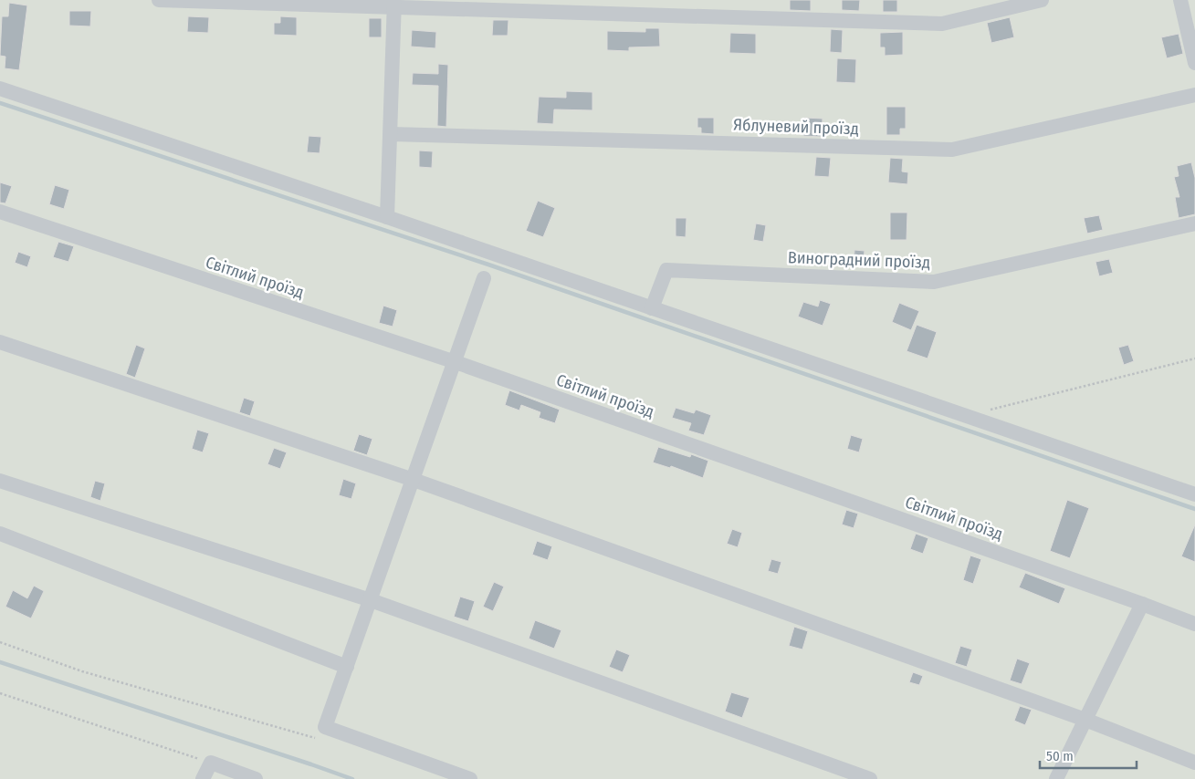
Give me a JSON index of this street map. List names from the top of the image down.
{
  "streets": {
    "street": ["Яблуневий проїзд", "Виноградний проїзд", "Світлий проїзд"]
  },
  "scale_bar": "50 m"
}
